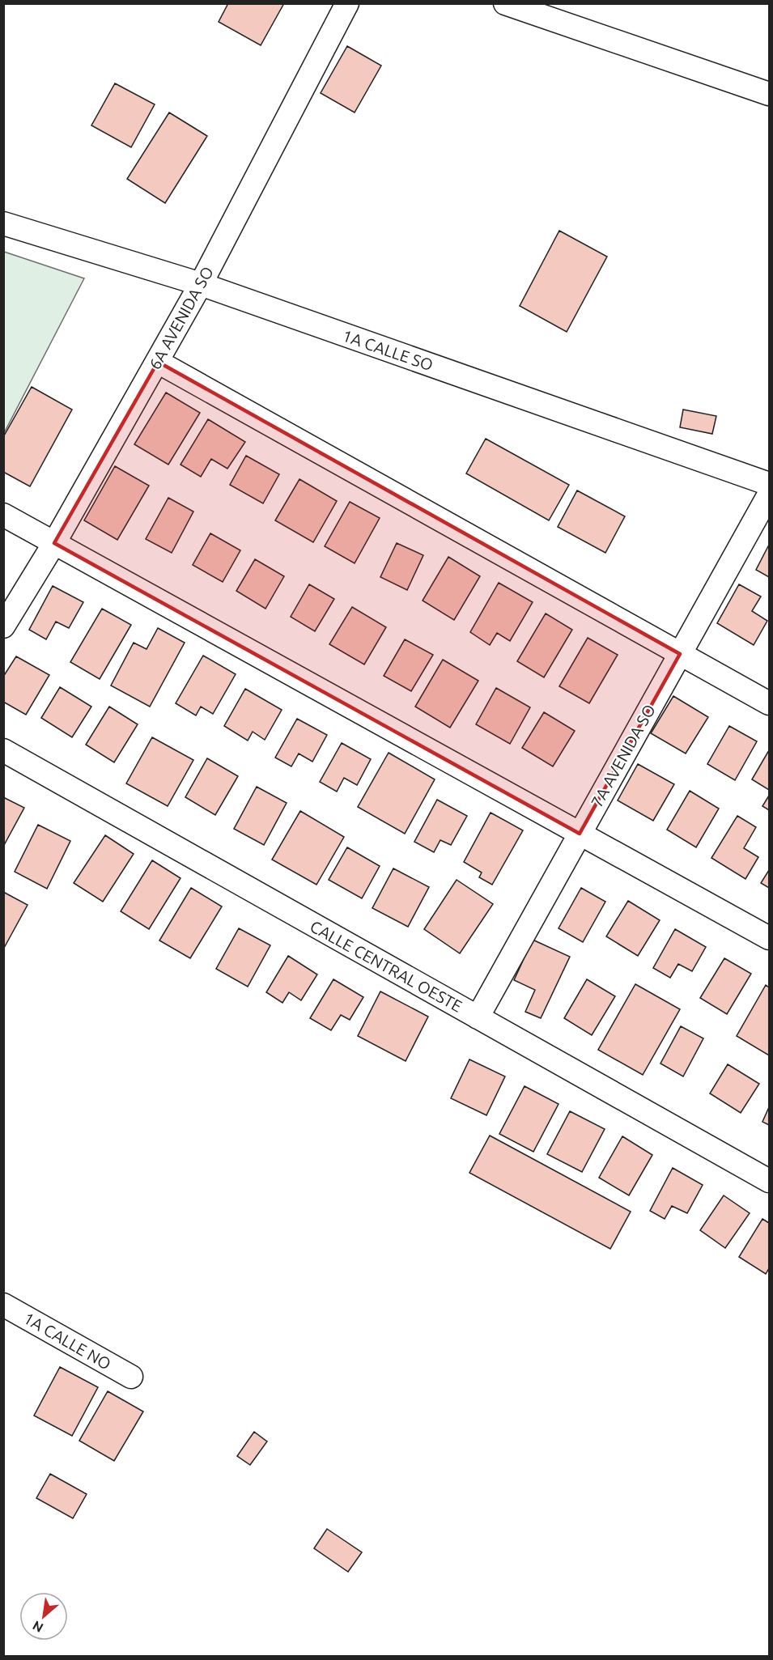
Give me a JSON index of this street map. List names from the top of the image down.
{
  "streets": {
    "street": [
      "6A AVENIDA SO",
      "1A CALLE SO",
      "7A AVENIDA SO",
      "CALLE CENTRAL OESTE",
      "1A CALLE NO"
    ]
  },
  "crossings": [
    ["6A AVENIDA SO", "1A CALLE SO"],
    ["7A AVENIDA SO", "CALLE CENTRAL OESTE"]
  ],
  "north": "bottom left"
}
